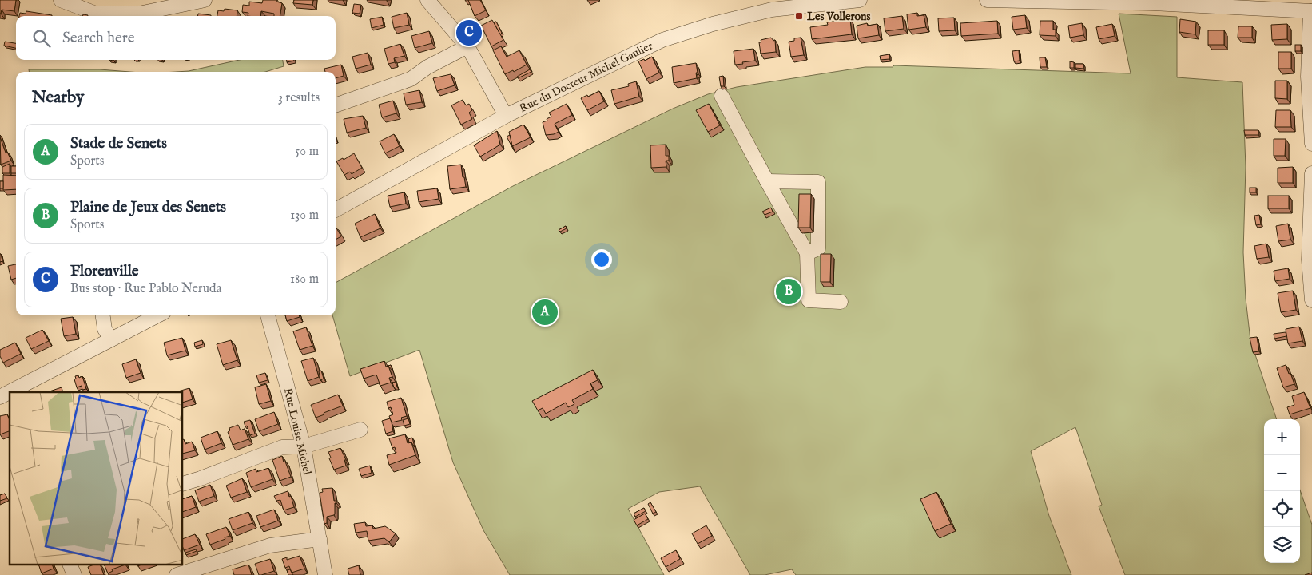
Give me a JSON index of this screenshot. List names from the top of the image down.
{
  "streets": {
    "street": ["Rue du Docteur Michel Gaulier", "Rue Louise Michel"]
  },
  "places": {
    "transit": ["Les Vollerons"]
  },
  "page": {
    "search": "Search here",
    "pins": ["C", "B", "A"],
    "heading": ["Nearby", "3 results"],
    "list": [
      {
        "mark": "A",
        "name": "Stade de Senets",
        "note": "Sports",
        "value": "50 m"
      },
      {
        "mark": "B",
        "name": "Plaine de Jeux des Senets",
        "note": "Sports",
        "value": "130 m"
      },
      {
        "mark": "C",
        "name": "Florenville",
        "note": "Bus stop · Rue Pablo Neruda",
        "value": "180 m"
      }
    ],
    "map_buttons": ["+", "−"]
  }
}
